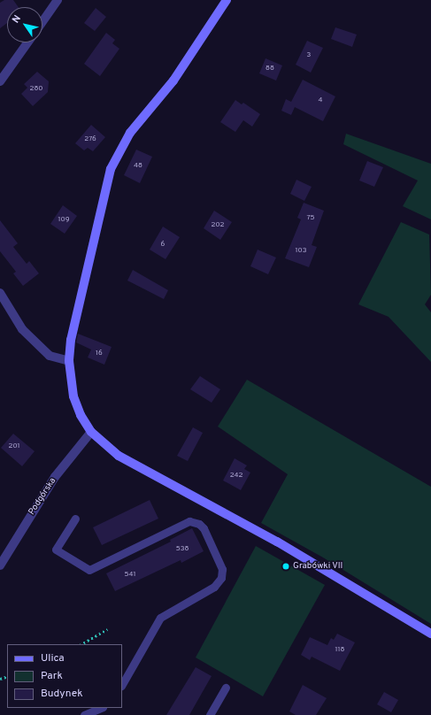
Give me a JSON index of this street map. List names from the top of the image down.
{
  "streets": {
    "street": ["Podgórska"]
  },
  "places": ["Grabówki VII"],
  "house_numbers": [
    "3",
    "88",
    "280",
    "4",
    "276",
    "48",
    "75",
    "109",
    "202",
    "6",
    "103",
    "16",
    "201",
    "242",
    "538",
    "541",
    "118"
  ],
  "legend": ["Ulica", "Park", "Budynek"],
  "north": "top left"
}
